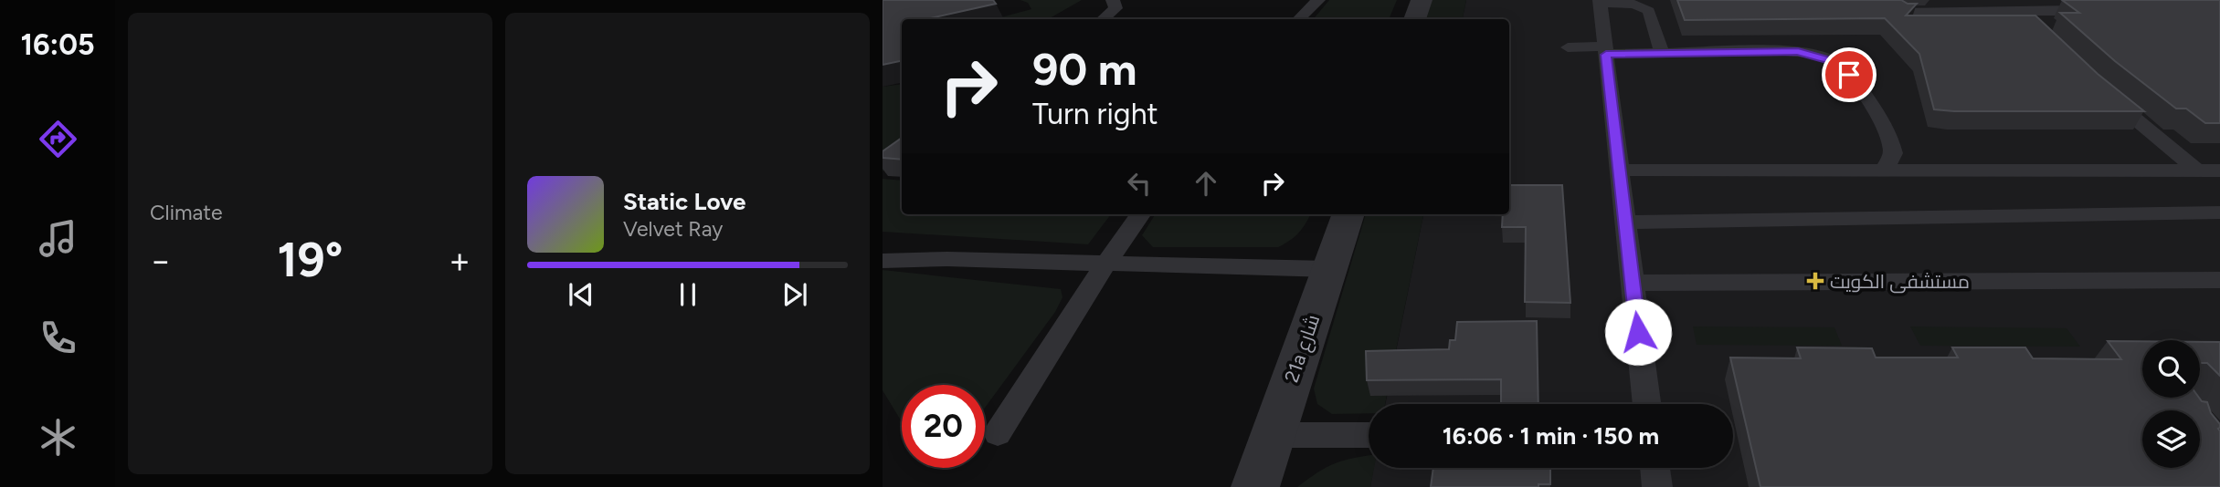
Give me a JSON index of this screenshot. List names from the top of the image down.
{
  "streets": {
    "street": ["21a شارع"]
  },
  "places": {
    "health": ["مستشفى الكويت"]
  },
  "page": {
    "tabs": "16:05",
    "tile": "Climate",
    "turn": ["90 m", "Turn right"],
    "song": ["Static Love", "Velvet Ray"],
    "heat": ["−", "19°", "+"],
    "limit": "20",
    "trip": "16:06 · 1 min · 150 m"
  }
}
